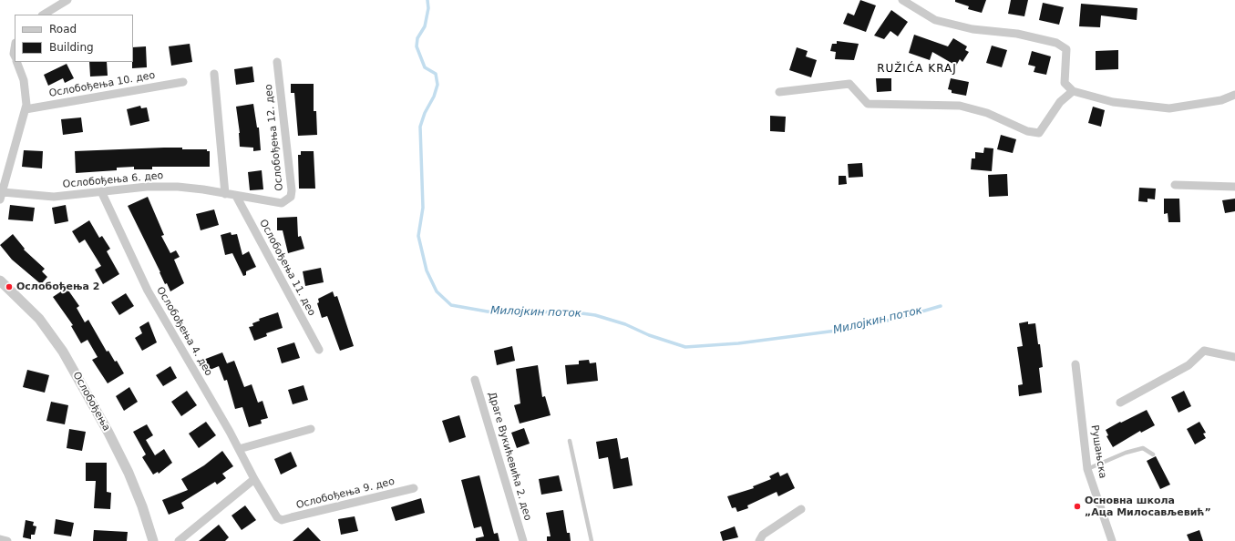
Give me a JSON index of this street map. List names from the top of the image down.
{
  "streets": {
    "street": [
      "Ослобођења 10. део",
      "Ослобођења 12. део",
      "Ослобођења 6. део",
      "Ослобођења 11. део",
      "Ослобођења 4. део",
      "Ослобођења",
      "Рушањска",
      "Драге Вукићевића 2. део",
      "Ослобођења 9. део"
    ]
  },
  "crossings": [
    ["Ослобођења 12. део", "Ослобођења 6. део"],
    ["Ослобођења 12. део", "Ослобођења 11. део"],
    ["Ослобођења 6. део", "Ослобођења 4. део"],
    ["Ослобођења 4. део", "Ослобођења 9. део"]
  ],
  "districts": ["RUŽIĆA KRAJ"],
  "water": ["Милојкин поток"],
  "places": ["Ослобођења 2", "Основна школа „Аца Милосављевић”"],
  "legend": ["Road", "Building"]
}
